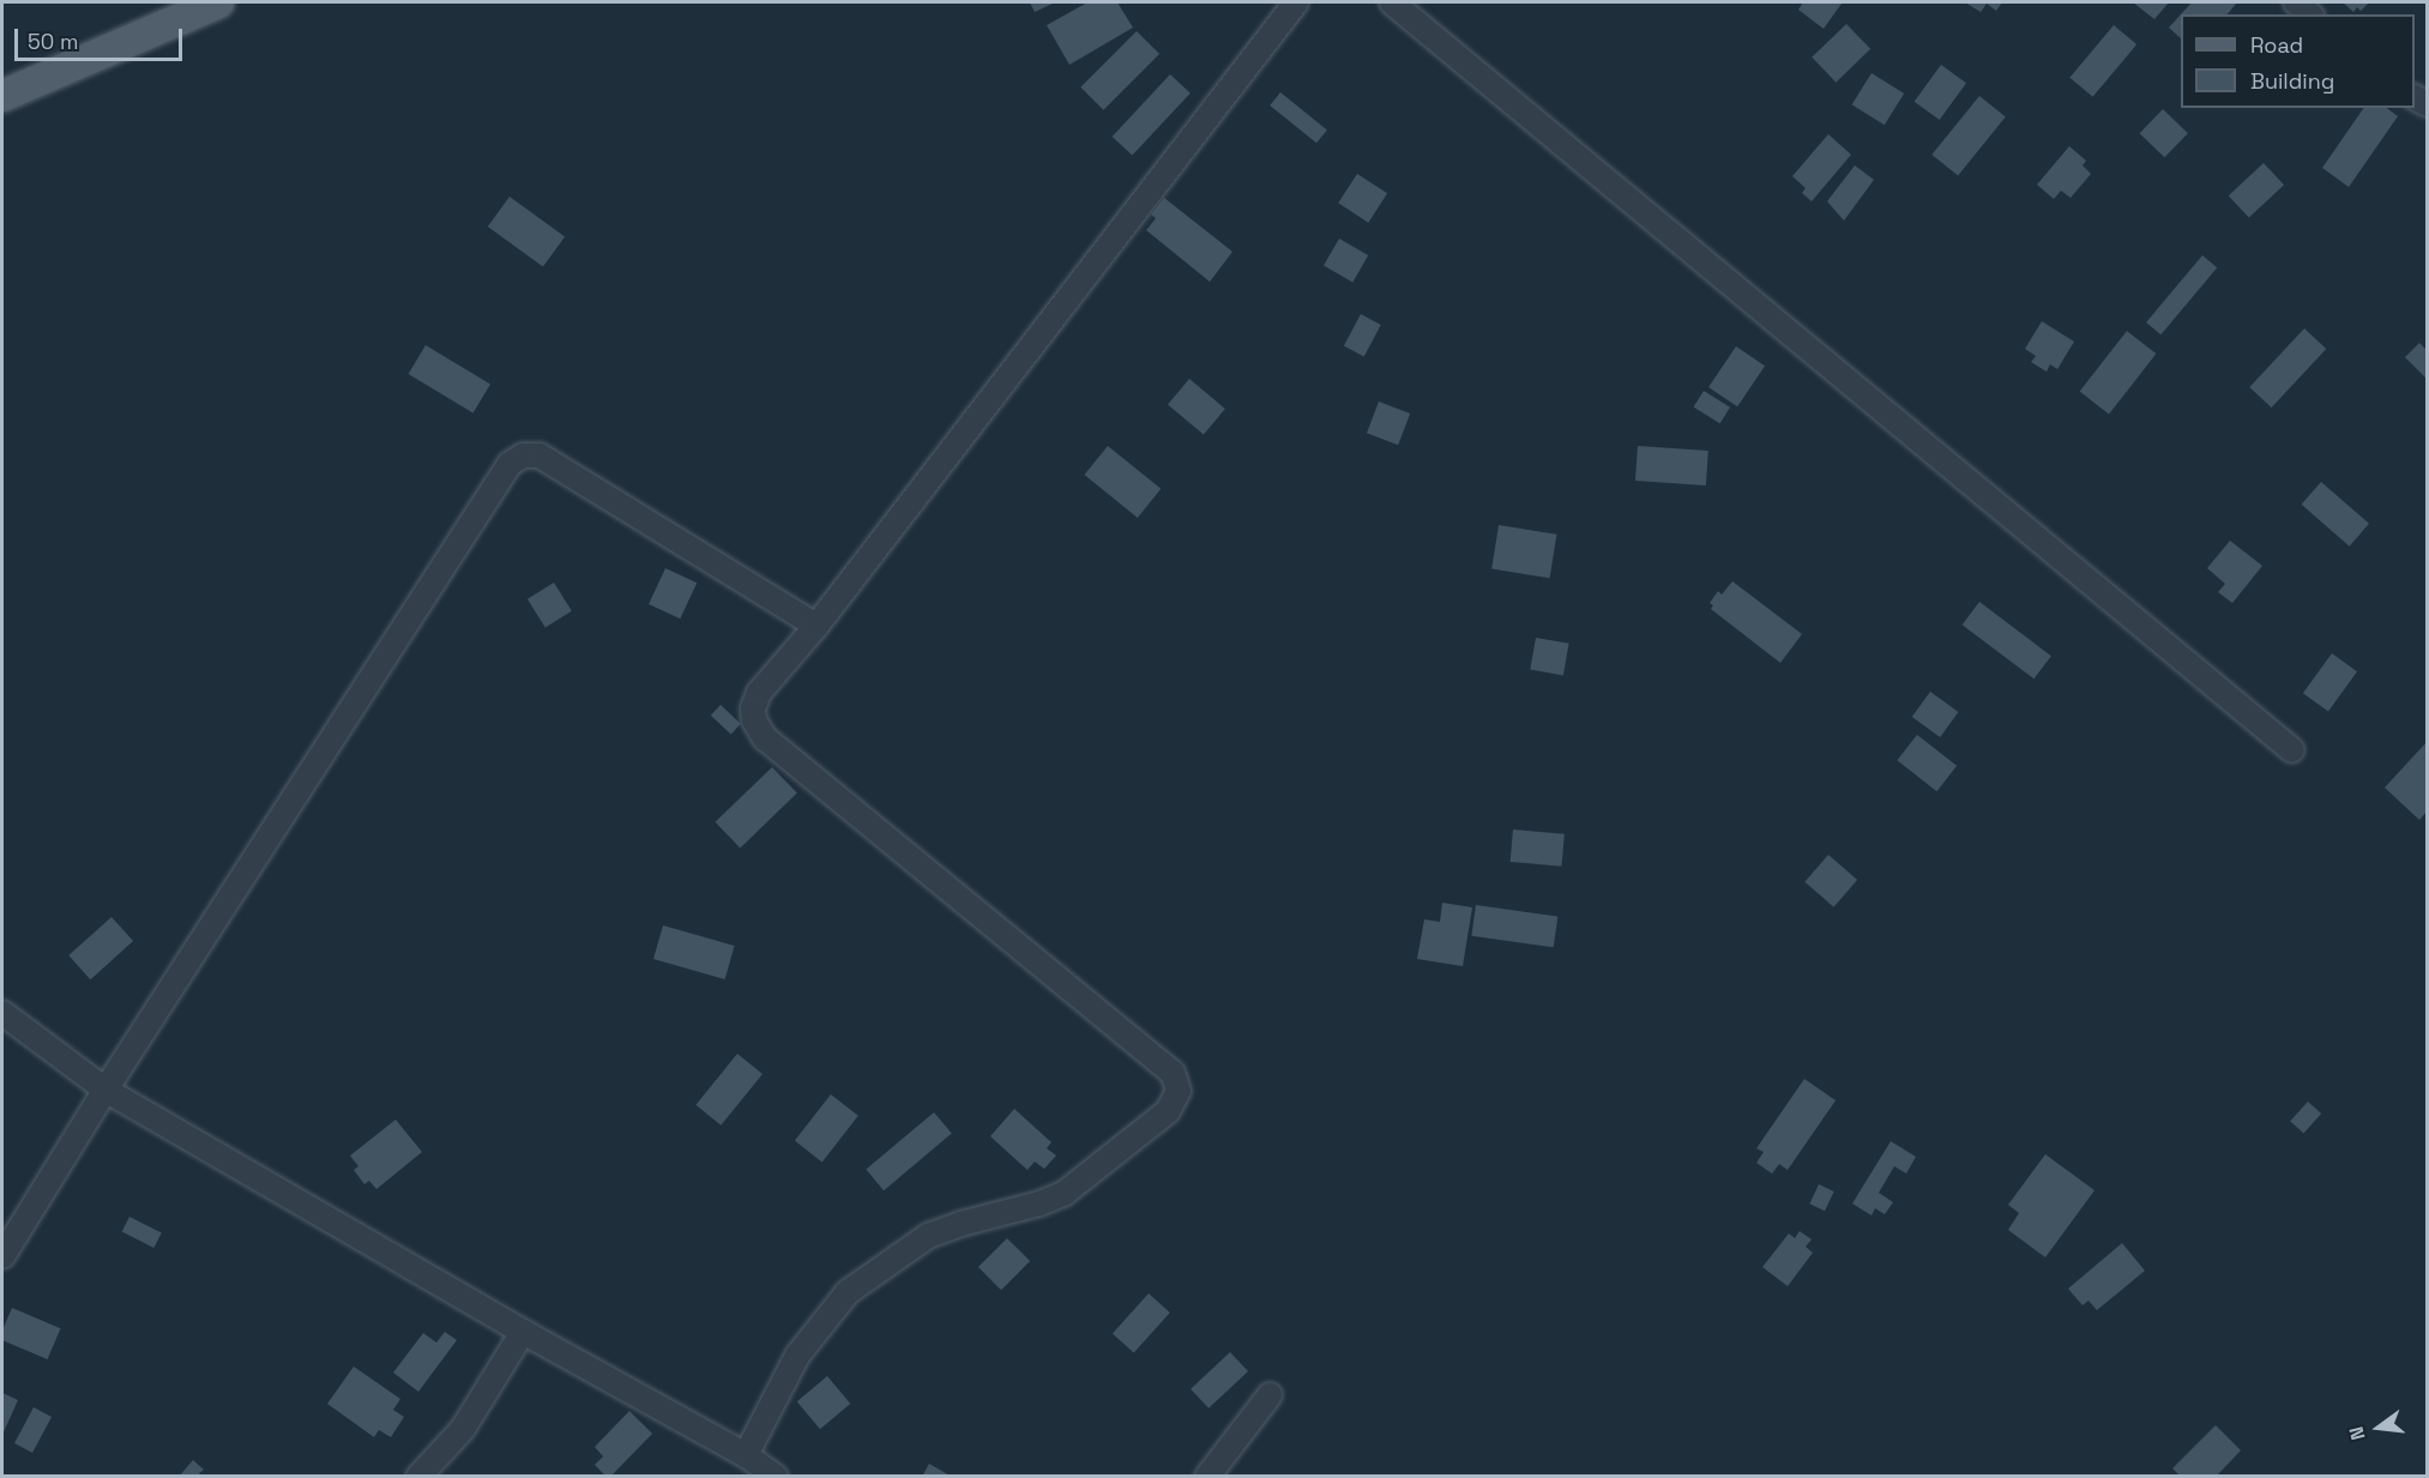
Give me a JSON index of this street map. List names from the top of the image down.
{
  "legend": ["Road", "Building"],
  "scale_bar": "50 m",
  "north": "left"
}
